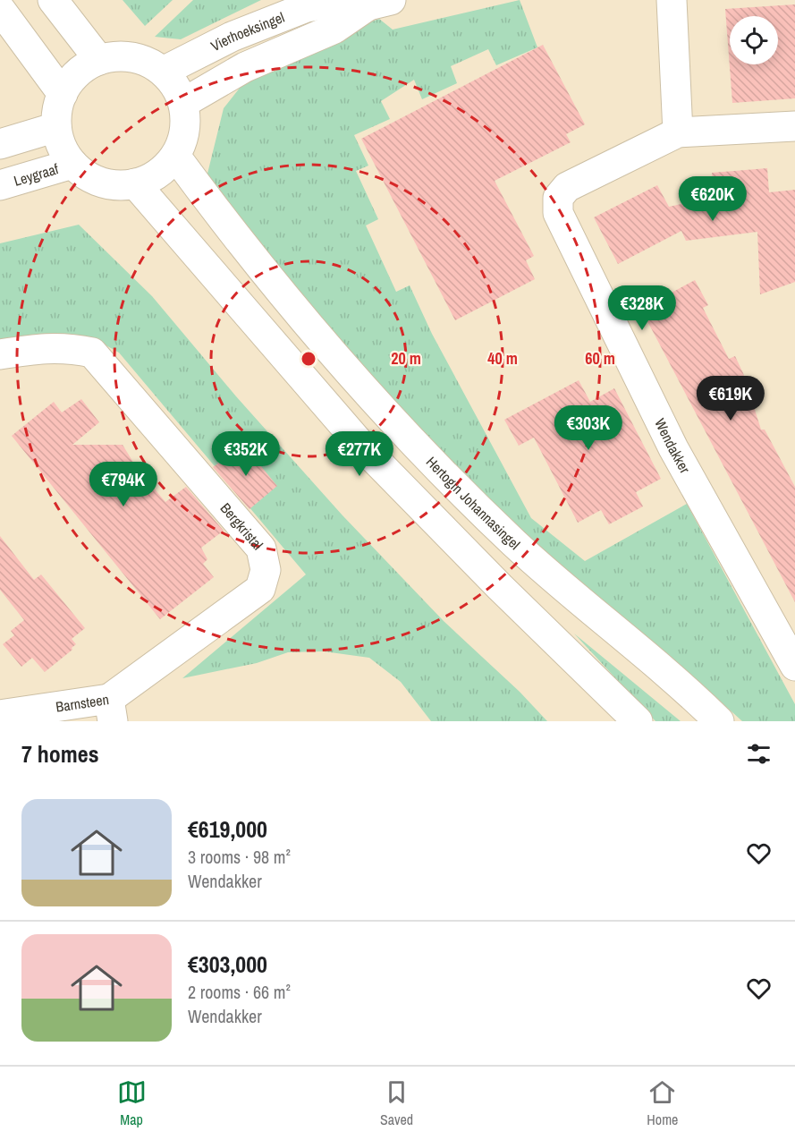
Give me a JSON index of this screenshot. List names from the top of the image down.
{
  "streets": {
    "street": [
      "Vierhoeksingel",
      "Leygraaf",
      "Wendakker",
      "Hertogin Johannasingel",
      "Bergkristal",
      "Barnsteen"
    ]
  },
  "crossings": [
    ["Vierhoeksingel", "Leygraaf"],
    ["Vierhoeksingel", "Hertogin Johannasingel"],
    ["Leygraaf", "Hertogin Johannasingel"],
    ["Bergkristal", "Barnsteen"]
  ],
  "page": {
    "price": [
      "€620K",
      "€328K",
      "€619K",
      "€303K",
      "€352K",
      "€277K",
      "€794K"
    ],
    "heading": "7 homes",
    "list": [
      {
        "name": "€619,000",
        "note": "3 rooms · 98 m² · Wendakker"
      },
      {
        "name": "€303,000",
        "note": "2 rooms · 66 m² · Wendakker"
      }
    ],
    "tabs": ["Map", "Saved", "Home"]
  },
  "rings": ["20 m", "40 m", "60 m"]
}
